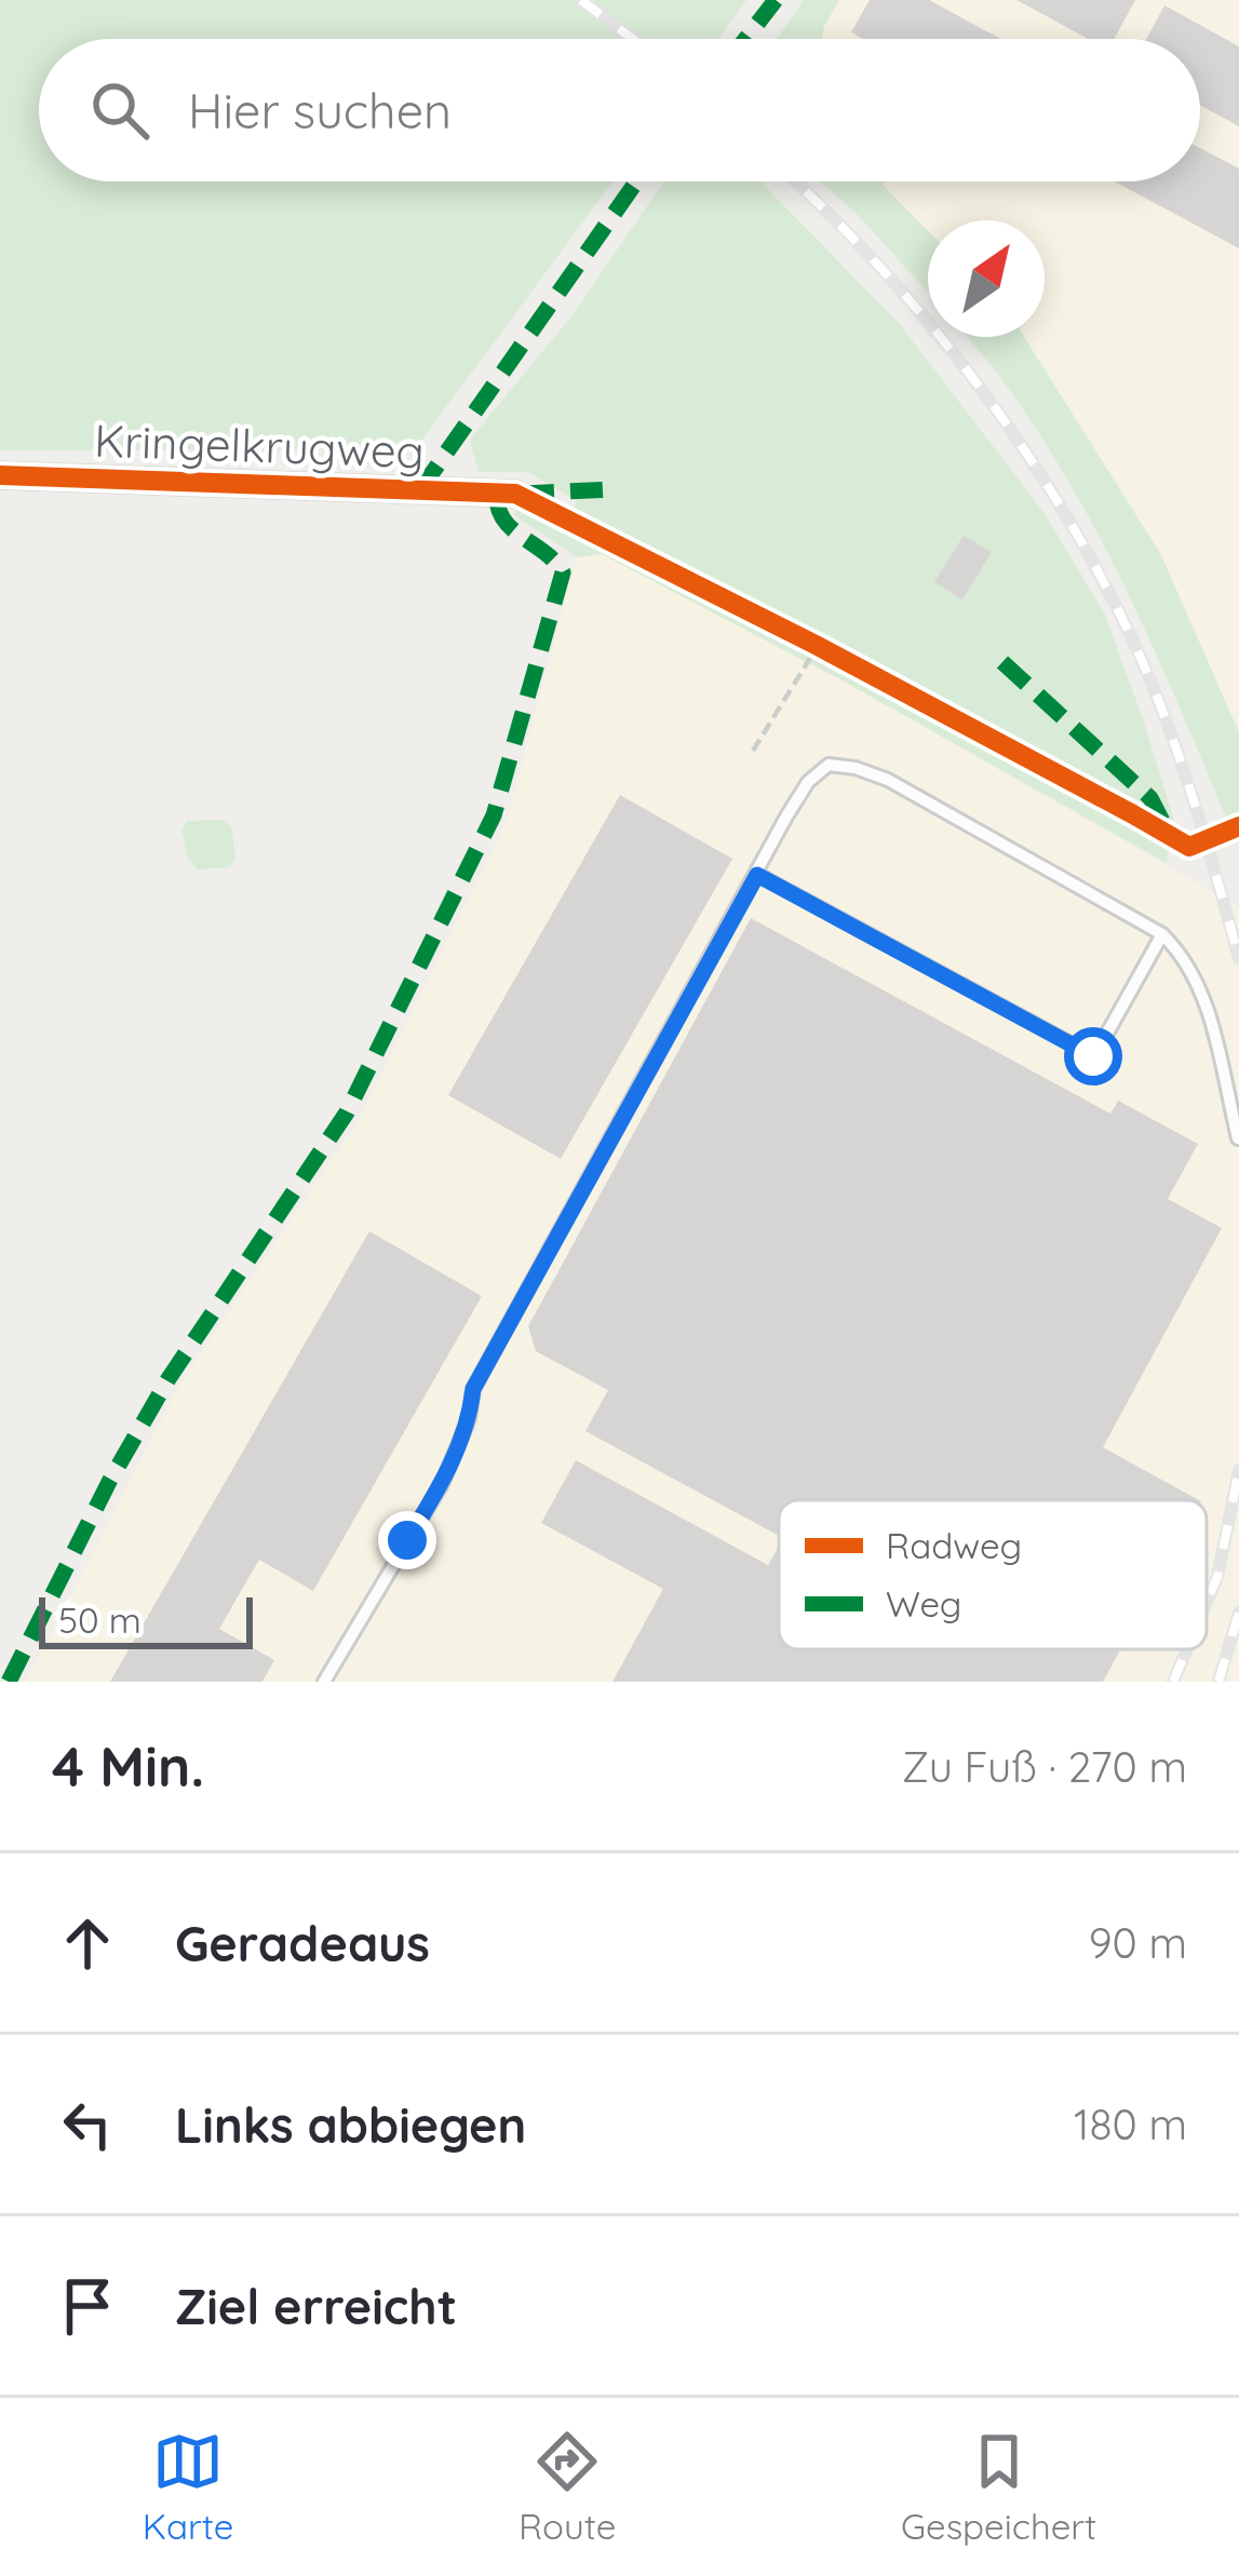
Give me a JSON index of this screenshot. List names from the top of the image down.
{
  "streets": {
    "street": ["Kringelkrugweg"]
  },
  "legend": ["Radweg", "Weg"],
  "scale_bar": "50 m",
  "north": "top right",
  "page": {
    "search": "Hier suchen",
    "scale": "50 m",
    "heading": ["4 Min.", "Zu Fuß · 270 m"],
    "list": [
      ["Geradeaus", "90 m"],
      ["Links abbiegen", "180 m"],
      "Ziel erreicht"
    ],
    "nav": ["Karte", "Route", "Gespeichert"]
  }
}
